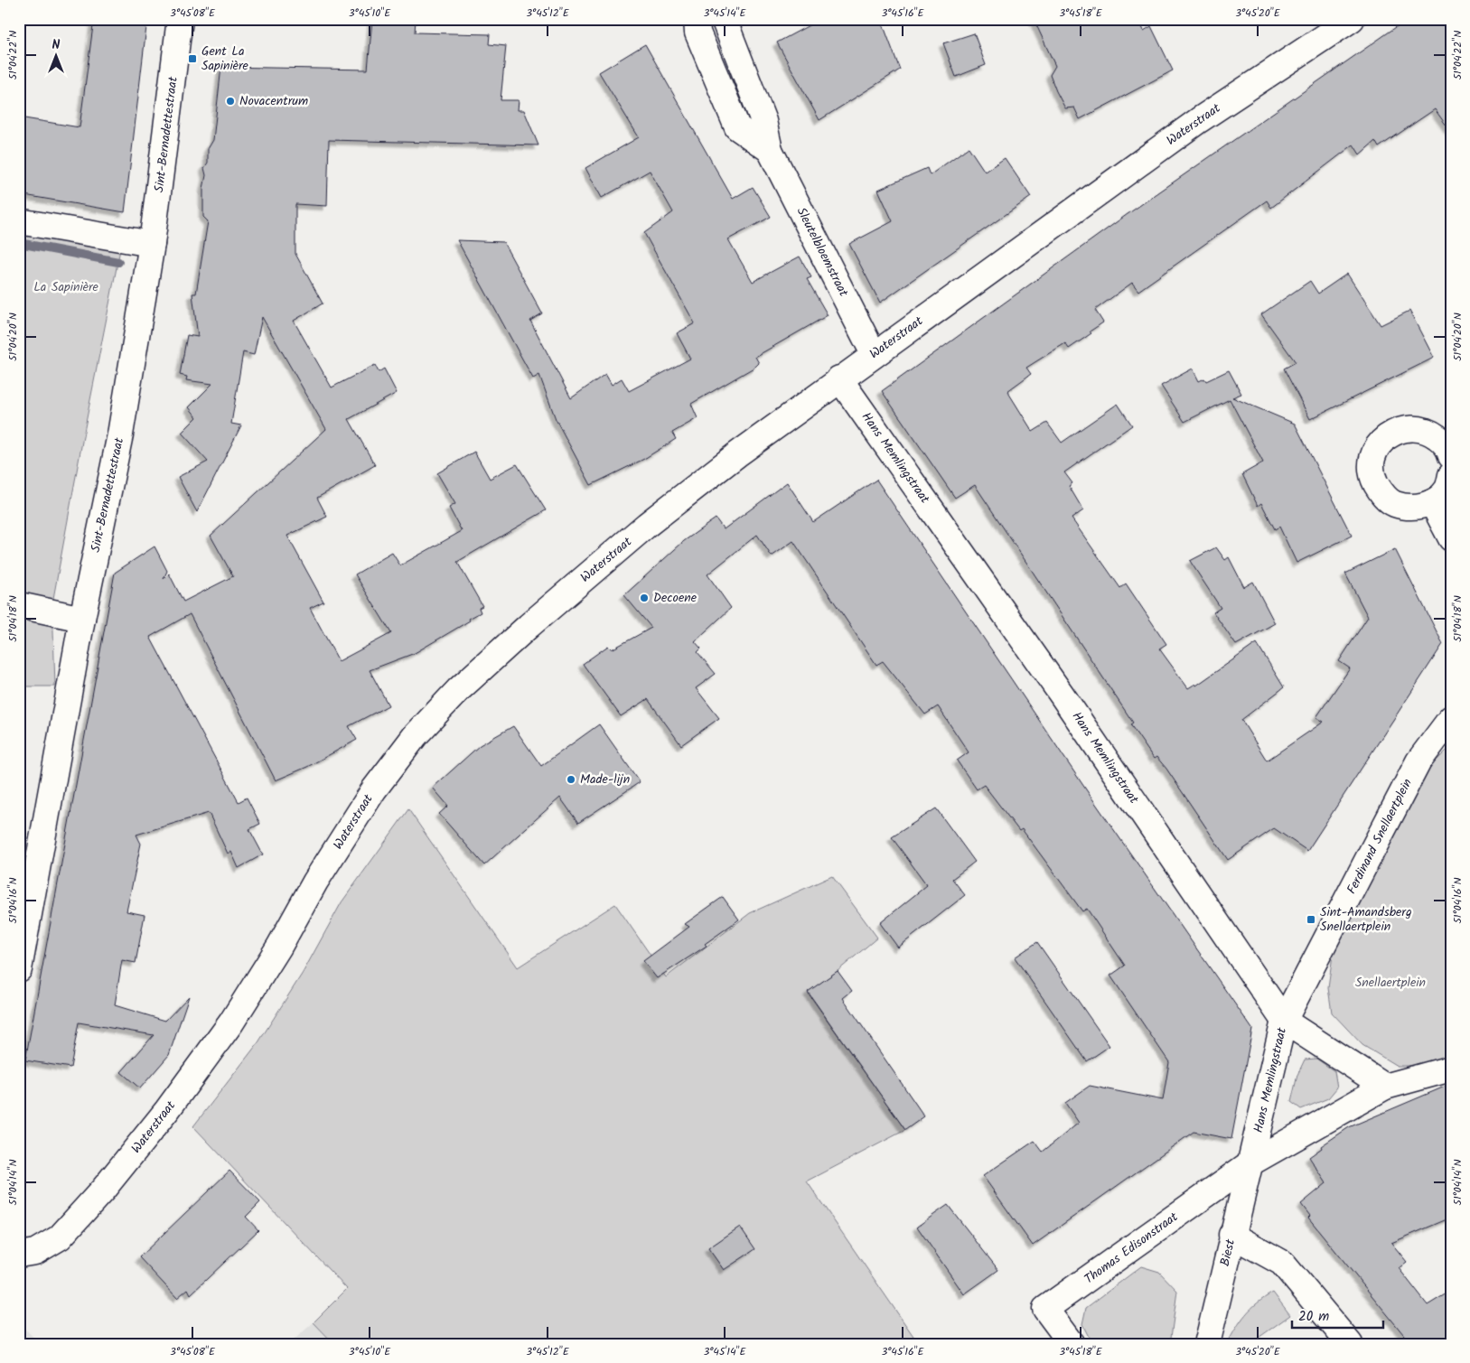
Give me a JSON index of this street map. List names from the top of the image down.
{
  "streets": {
    "street": [
      "Waterstraat",
      "Sint-Bernadettestraat",
      "Sleutelbloemstraat",
      "Hans Memlingstraat",
      "Ferdinand Snellaertplein",
      "Thomas Edisonstraat",
      "Biest"
    ]
  },
  "crossings": [
    ["Waterstraat", "Sleutelbloemstraat"],
    ["Waterstraat", "Hans Memlingstraat"],
    ["Hans Memlingstraat", "Ferdinand Snellaertplein"],
    ["Hans Memlingstraat", "Thomas Edisonstraat"],
    ["Hans Memlingstraat", "Biest"],
    ["Thomas Edisonstraat", "Biest"]
  ],
  "parks": ["La Sapinière", "Snellaertplein"],
  "places": {
    "transit": ["Gent La Sapinière", "Sint-Amandsberg Snellaertplein"],
    "other": ["Novacentrum", "Decoene", "Made-lijn"]
  },
  "scale_bar": "20 m",
  "north": "top",
  "coordinates": [
    "3°45'08\"E",
    "3°45'10\"E",
    "3°45'12\"E",
    "3°45'14\"E",
    "3°45'16\"E",
    "3°45'18\"E",
    "3°45'20\"E",
    "51°04'22\"N",
    "51°04'20\"N",
    "51°04'18\"N",
    "51°04'16\"N",
    "51°04'14\"N"
  ]
}
